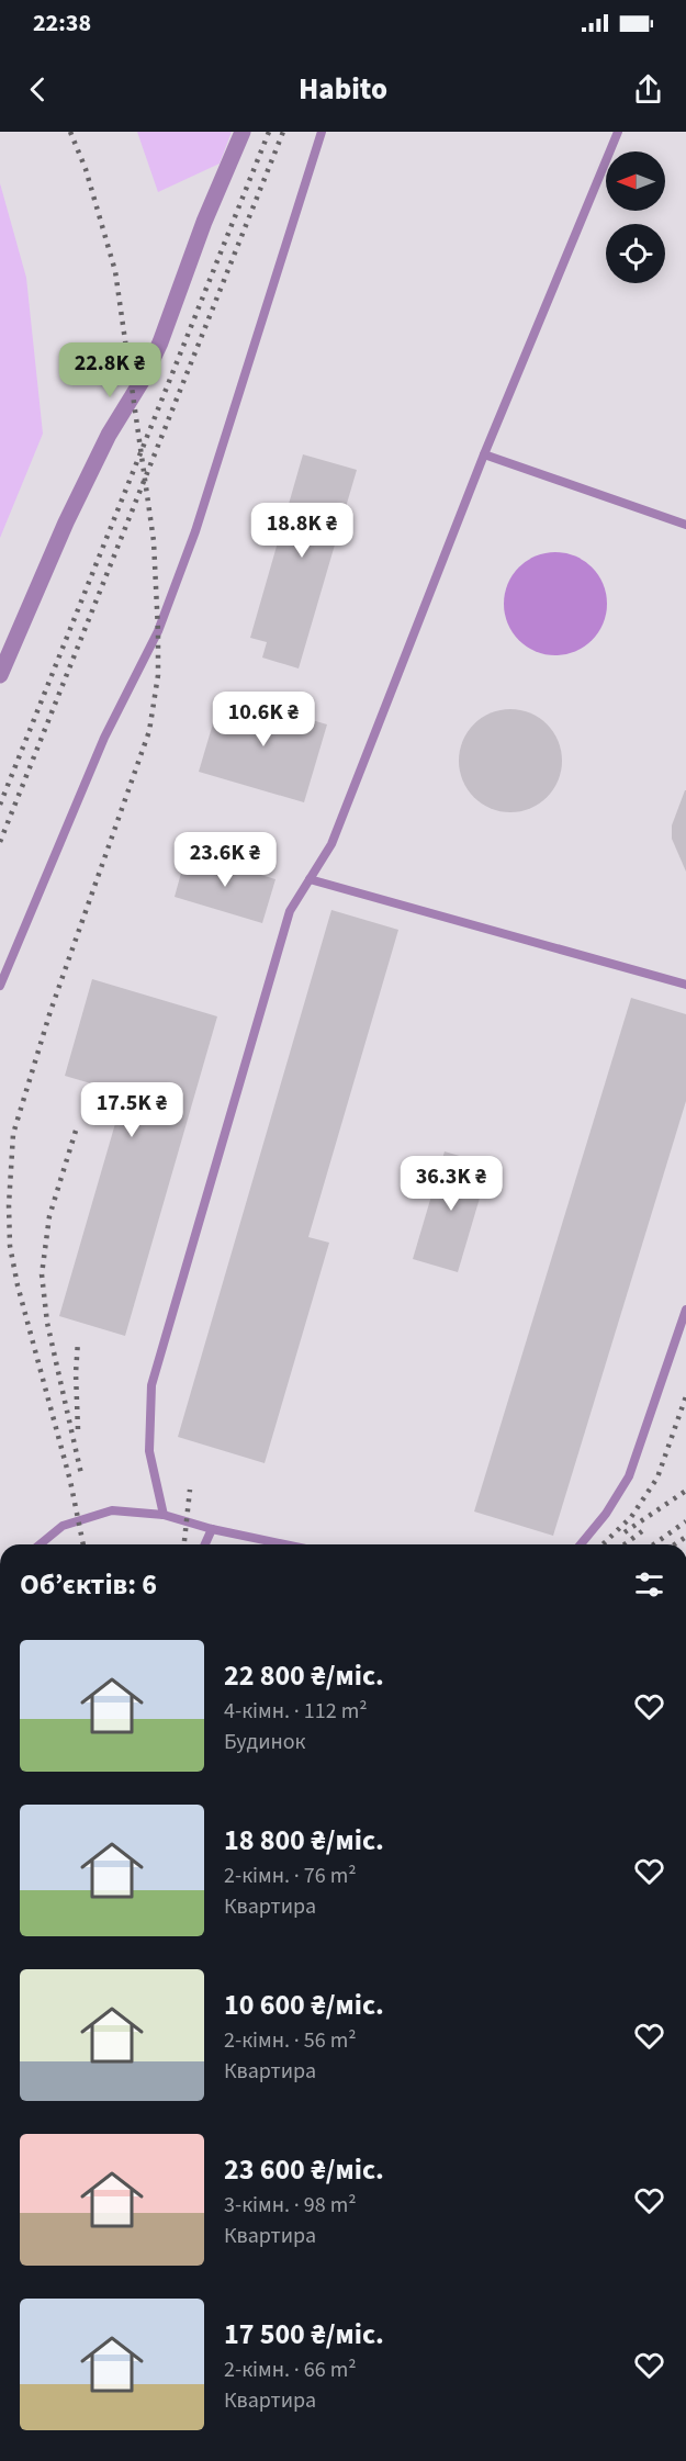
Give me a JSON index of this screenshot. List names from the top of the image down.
{
  "north": "left",
  "page": {
    "status": "22:38",
    "header": "Habito",
    "price": [
      "22.8K ₴",
      "18.8K ₴",
      "10.6K ₴",
      "23.6K ₴",
      "17.5K ₴",
      "36.3K ₴"
    ],
    "heading": "Об’єктів: 6",
    "list": [
      {
        "name": "22 800 ₴/міс.",
        "note": "4-кімн. · 112 m² · Будинок"
      },
      {
        "name": "18 800 ₴/міс.",
        "note": "2-кімн. · 76 m² · Квартира"
      },
      {
        "name": "10 600 ₴/міс.",
        "note": "2-кімн. · 56 m² · Квартира"
      },
      {
        "name": "23 600 ₴/міс.",
        "note": "3-кімн. · 98 m² · Квартира"
      },
      {
        "name": "17 500 ₴/міс.",
        "note": "2-кімн. · 66 m² · Квартира"
      }
    ]
  }
}
